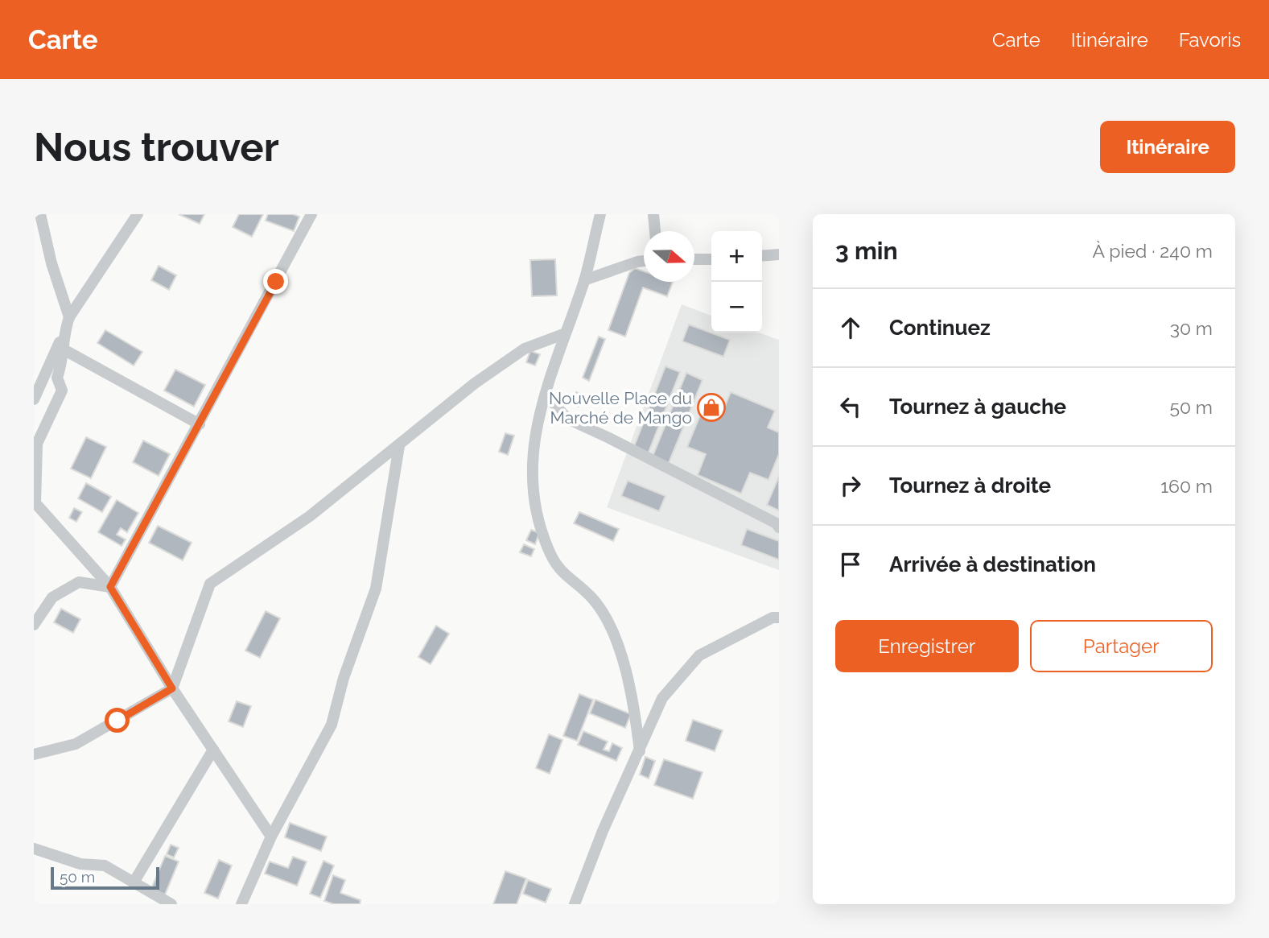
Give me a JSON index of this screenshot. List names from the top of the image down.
{
  "places": {
    "shop": ["Nouvelle Place du Marché de Mango"]
  },
  "scale_bar": "50 m",
  "north": "right",
  "page": {
    "header": "Carte",
    "nav": ["Carte", "Itinéraire", "Favoris"],
    "buttons": [
      "Itinéraire",
      ["Enregistrer", "Partager"]
    ],
    "title": "Nous trouver",
    "heading": ["3 min", "À pied · 240 m"],
    "map_buttons": ["+", "−"],
    "list": [
      ["Continuez", "30 m"],
      ["Tournez à gauche", "50 m"],
      ["Tournez à droite", "160 m"],
      "Arrivée à destination"
    ],
    "scale": "50 m"
  }
}
